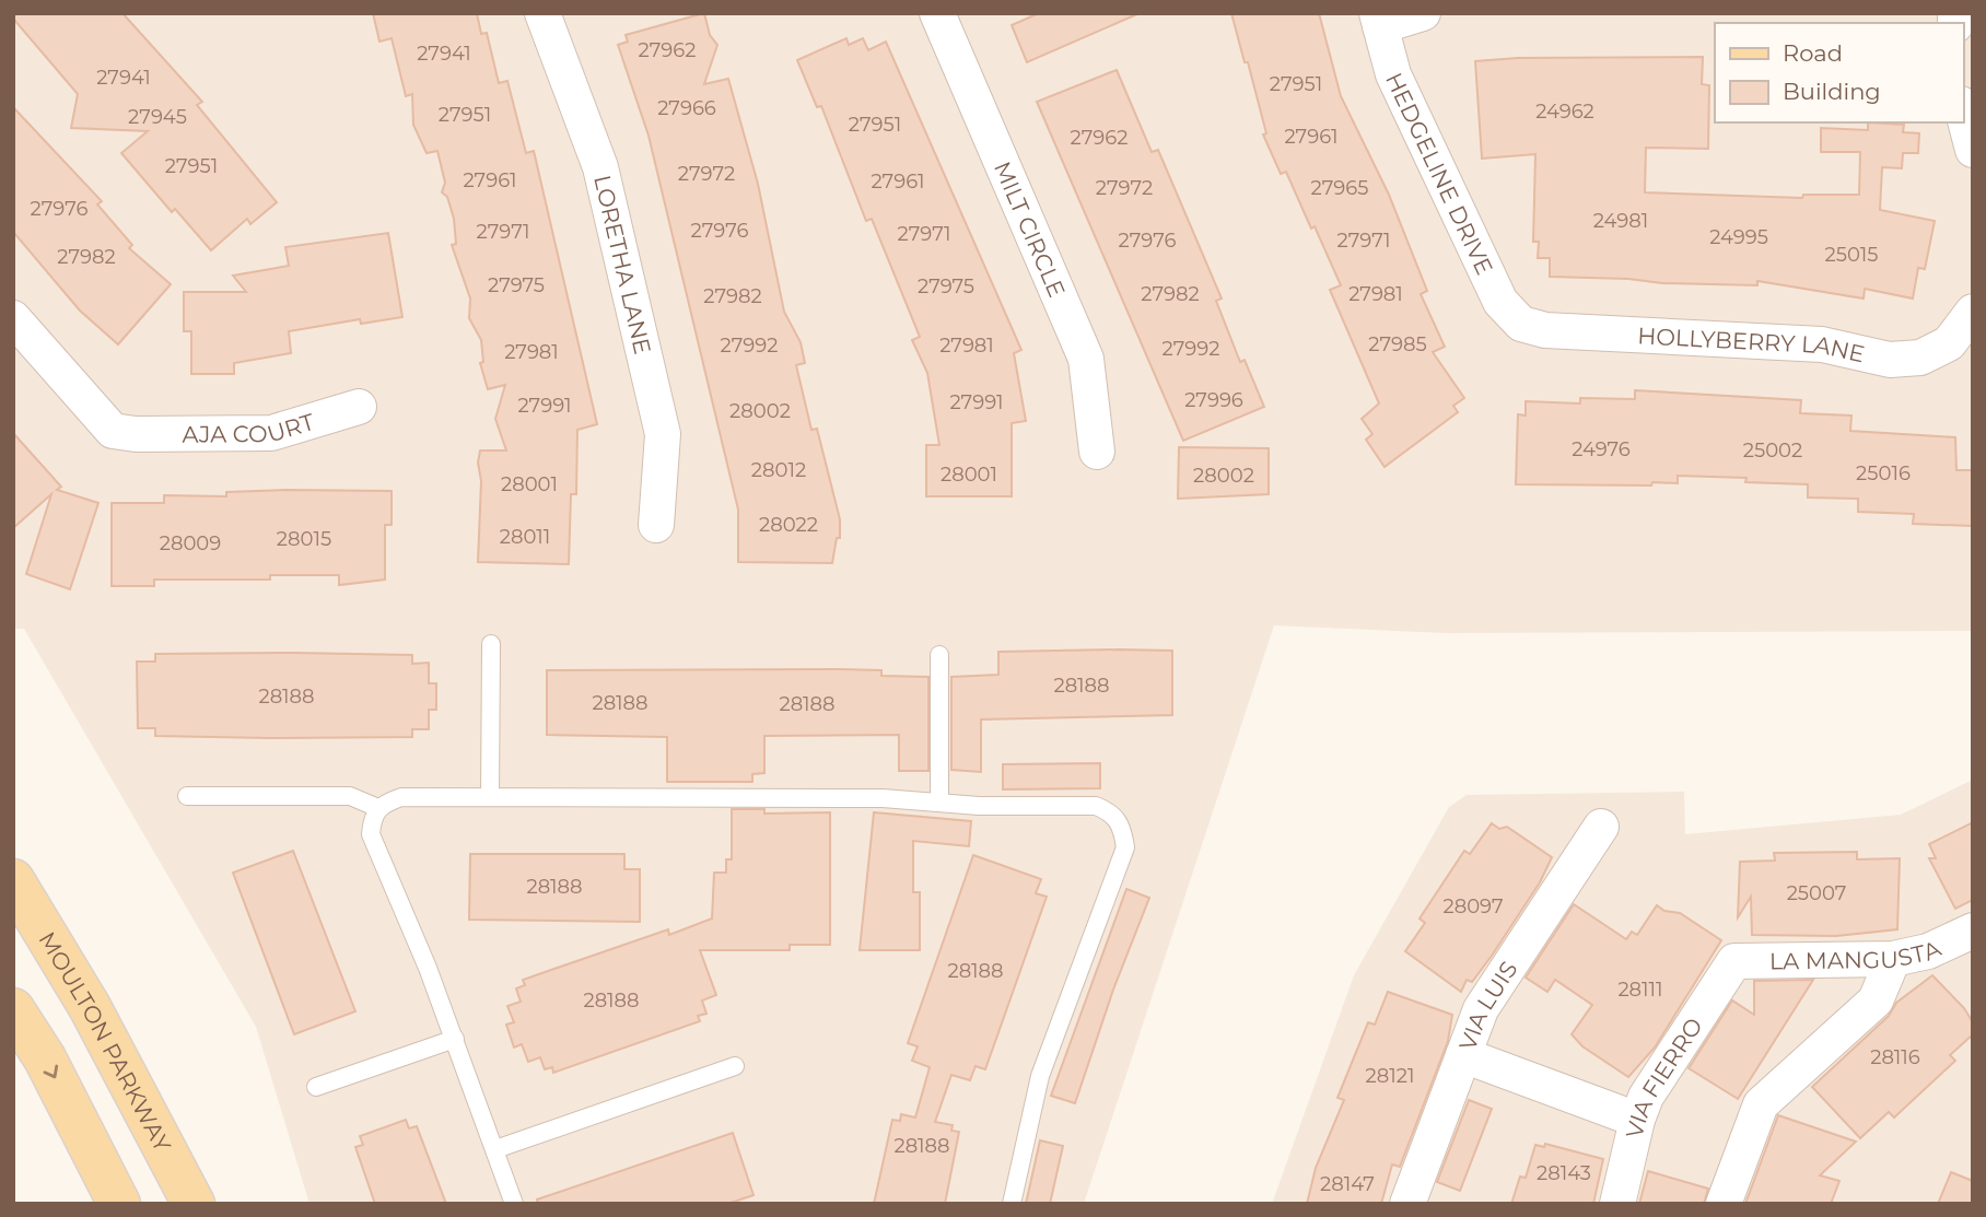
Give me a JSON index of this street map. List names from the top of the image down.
{
  "streets": {
    "main road": ["MOULTON PARKWAY"],
    "street": [
      "HEDGELINE DRIVE",
      "MILT CIRCLE",
      "LORETHA LANE",
      "HOLLYBERRY LANE",
      "AJA COURT",
      "LA MANGUSTA",
      "VIA LUIS",
      "VIA FIERRO"
    ]
  },
  "crossings": [
    ["HEDGELINE DRIVE", "HOLLYBERRY LANE"],
    ["LA MANGUSTA", "VIA FIERRO"]
  ],
  "house_numbers": [
    "27962",
    "27941",
    "27941",
    "27951",
    "27966",
    "24962",
    "27951",
    "27945",
    "27951",
    "27961",
    "27962",
    "27951",
    "27972",
    "27961",
    "27961",
    "27972",
    "27965",
    "27976",
    "24981",
    "27976",
    "27971",
    "27971",
    "24995",
    "27976",
    "27971",
    "25015",
    "27982",
    "27975",
    "27975",
    "27982",
    "27981",
    "27982",
    "27985",
    "27992",
    "27981",
    "27992",
    "27981",
    "27996",
    "27991",
    "27991",
    "28002",
    "24976",
    "25002",
    "28012",
    "25016",
    "28001",
    "28002",
    "28001",
    "28022",
    "28011",
    "28015",
    "28009",
    "28188",
    "28188",
    "28188",
    "28188",
    "28188",
    "25007",
    "28097",
    "28188",
    "28111",
    "28188",
    "28116",
    "28121",
    "28188",
    "28143",
    "28147"
  ],
  "legend": ["Road", "Building"]
}
